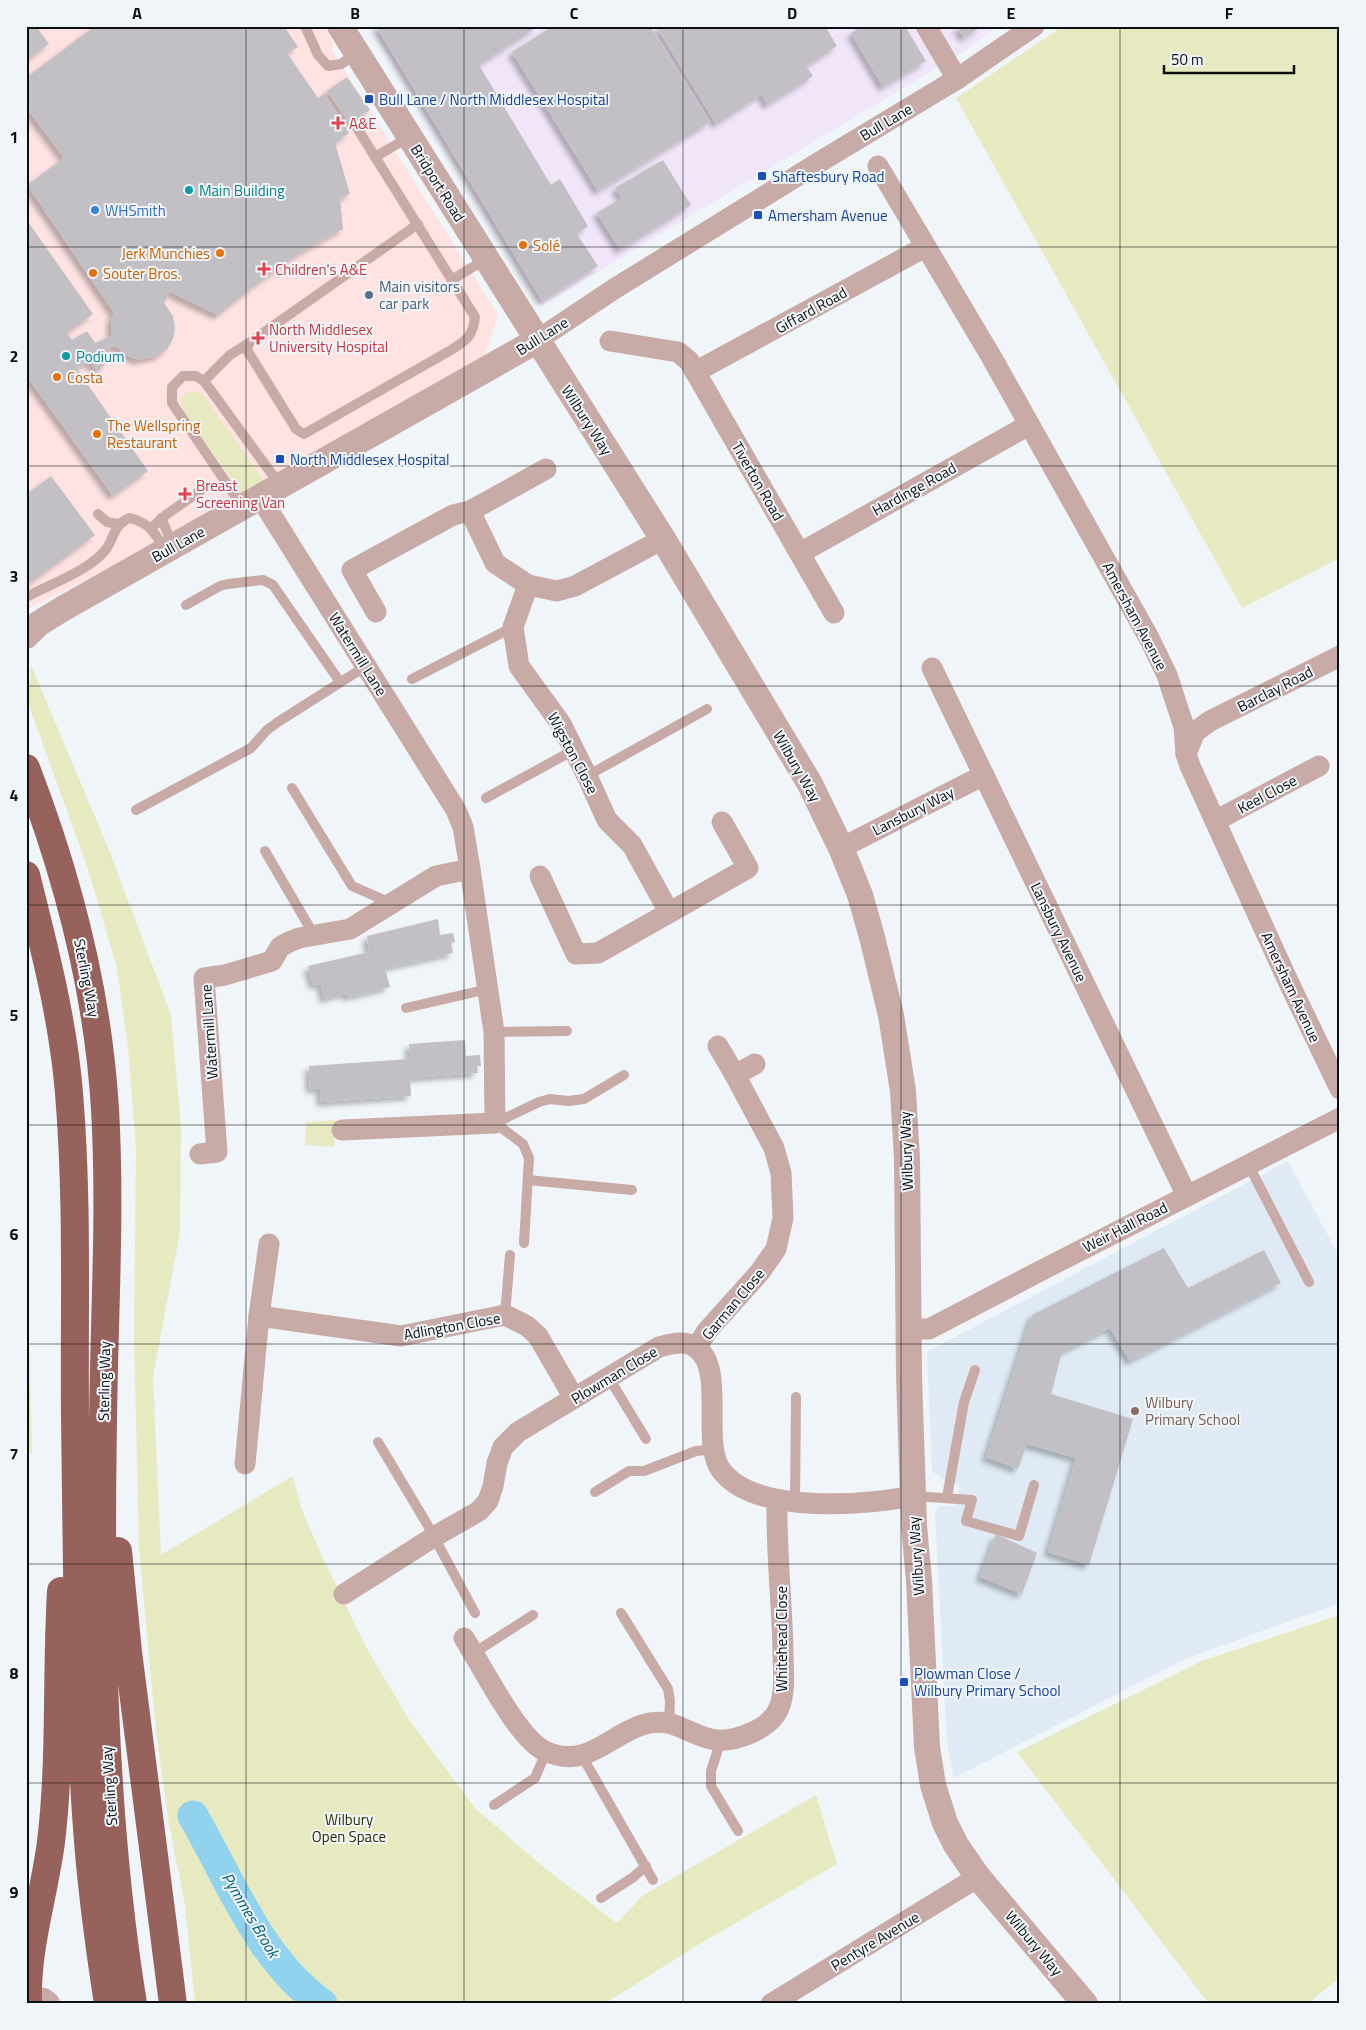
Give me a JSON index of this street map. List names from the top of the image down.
{
  "streets": {
    "highway": ["Sterling Way"],
    "street": [
      "Bull Lane",
      "Bridport Road",
      "Giffard Road",
      "Wilbury Way",
      "Tiverton Road",
      "Hardinge Road",
      "Amersham Avenue",
      "Watermill Lane",
      "Barclay Road",
      "Wigston Close",
      "Keel Close",
      "Lansbury Way",
      "Lansbury Avenue",
      "Weir Hall Road",
      "Garman Close",
      "Adlington Close",
      "Plowman Close",
      "Whitehead Close",
      "Pentyre Avenue"
    ]
  },
  "crossings": [
    ["Bull Lane", "Bridport Road"],
    ["Bull Lane", "Wilbury Way"],
    ["Bull Lane", "Watermill Lane"],
    ["Bridport Road", "Wilbury Way"],
    ["Giffard Road", "Tiverton Road"],
    ["Giffard Road", "Amersham Avenue"],
    ["Wilbury Way", "Lansbury Way"],
    ["Wilbury Way", "Weir Hall Road"],
    ["Wilbury Way", "Pentyre Avenue"],
    ["Tiverton Road", "Hardinge Road"],
    ["Hardinge Road", "Amersham Avenue"],
    ["Amersham Avenue", "Barclay Road"],
    ["Amersham Avenue", "Keel Close"],
    ["Lansbury Way", "Lansbury Avenue"],
    ["Lansbury Avenue", "Weir Hall Road"],
    ["Garman Close", "Plowman Close"],
    ["Adlington Close", "Plowman Close"]
  ],
  "water": ["Pymmes Brook"],
  "parks": ["Wilbury Open Space"],
  "places": {
    "transit": [
      "Bull Lane / North Middlesex Hospital",
      "Shaftesbury Road",
      "Amersham Avenue",
      "North Middlesex Hospital",
      "Plowman Close / Wilbury Primary School"
    ],
    "health": [
      "A&E",
      "Children's A&E",
      "North Middlesex University Hospital",
      "Breast Screening Van"
    ],
    "other": [
      "Main Building",
      "WHSmith",
      "Solé",
      "Jerk Munchies",
      "Souter Bros.",
      "Main visitors car park",
      "Podium",
      "Costa",
      "The Wellspring Restaurant",
      "Wilbury Primary School"
    ]
  },
  "scale_bar": "50 m",
  "grid": {
    "columns": [
      "A",
      "B",
      "C",
      "D",
      "E",
      "F"
    ],
    "rows": [
      "1",
      "2",
      "3",
      "4",
      "5",
      "6",
      "7",
      "8",
      "9"
    ]
  }
}
